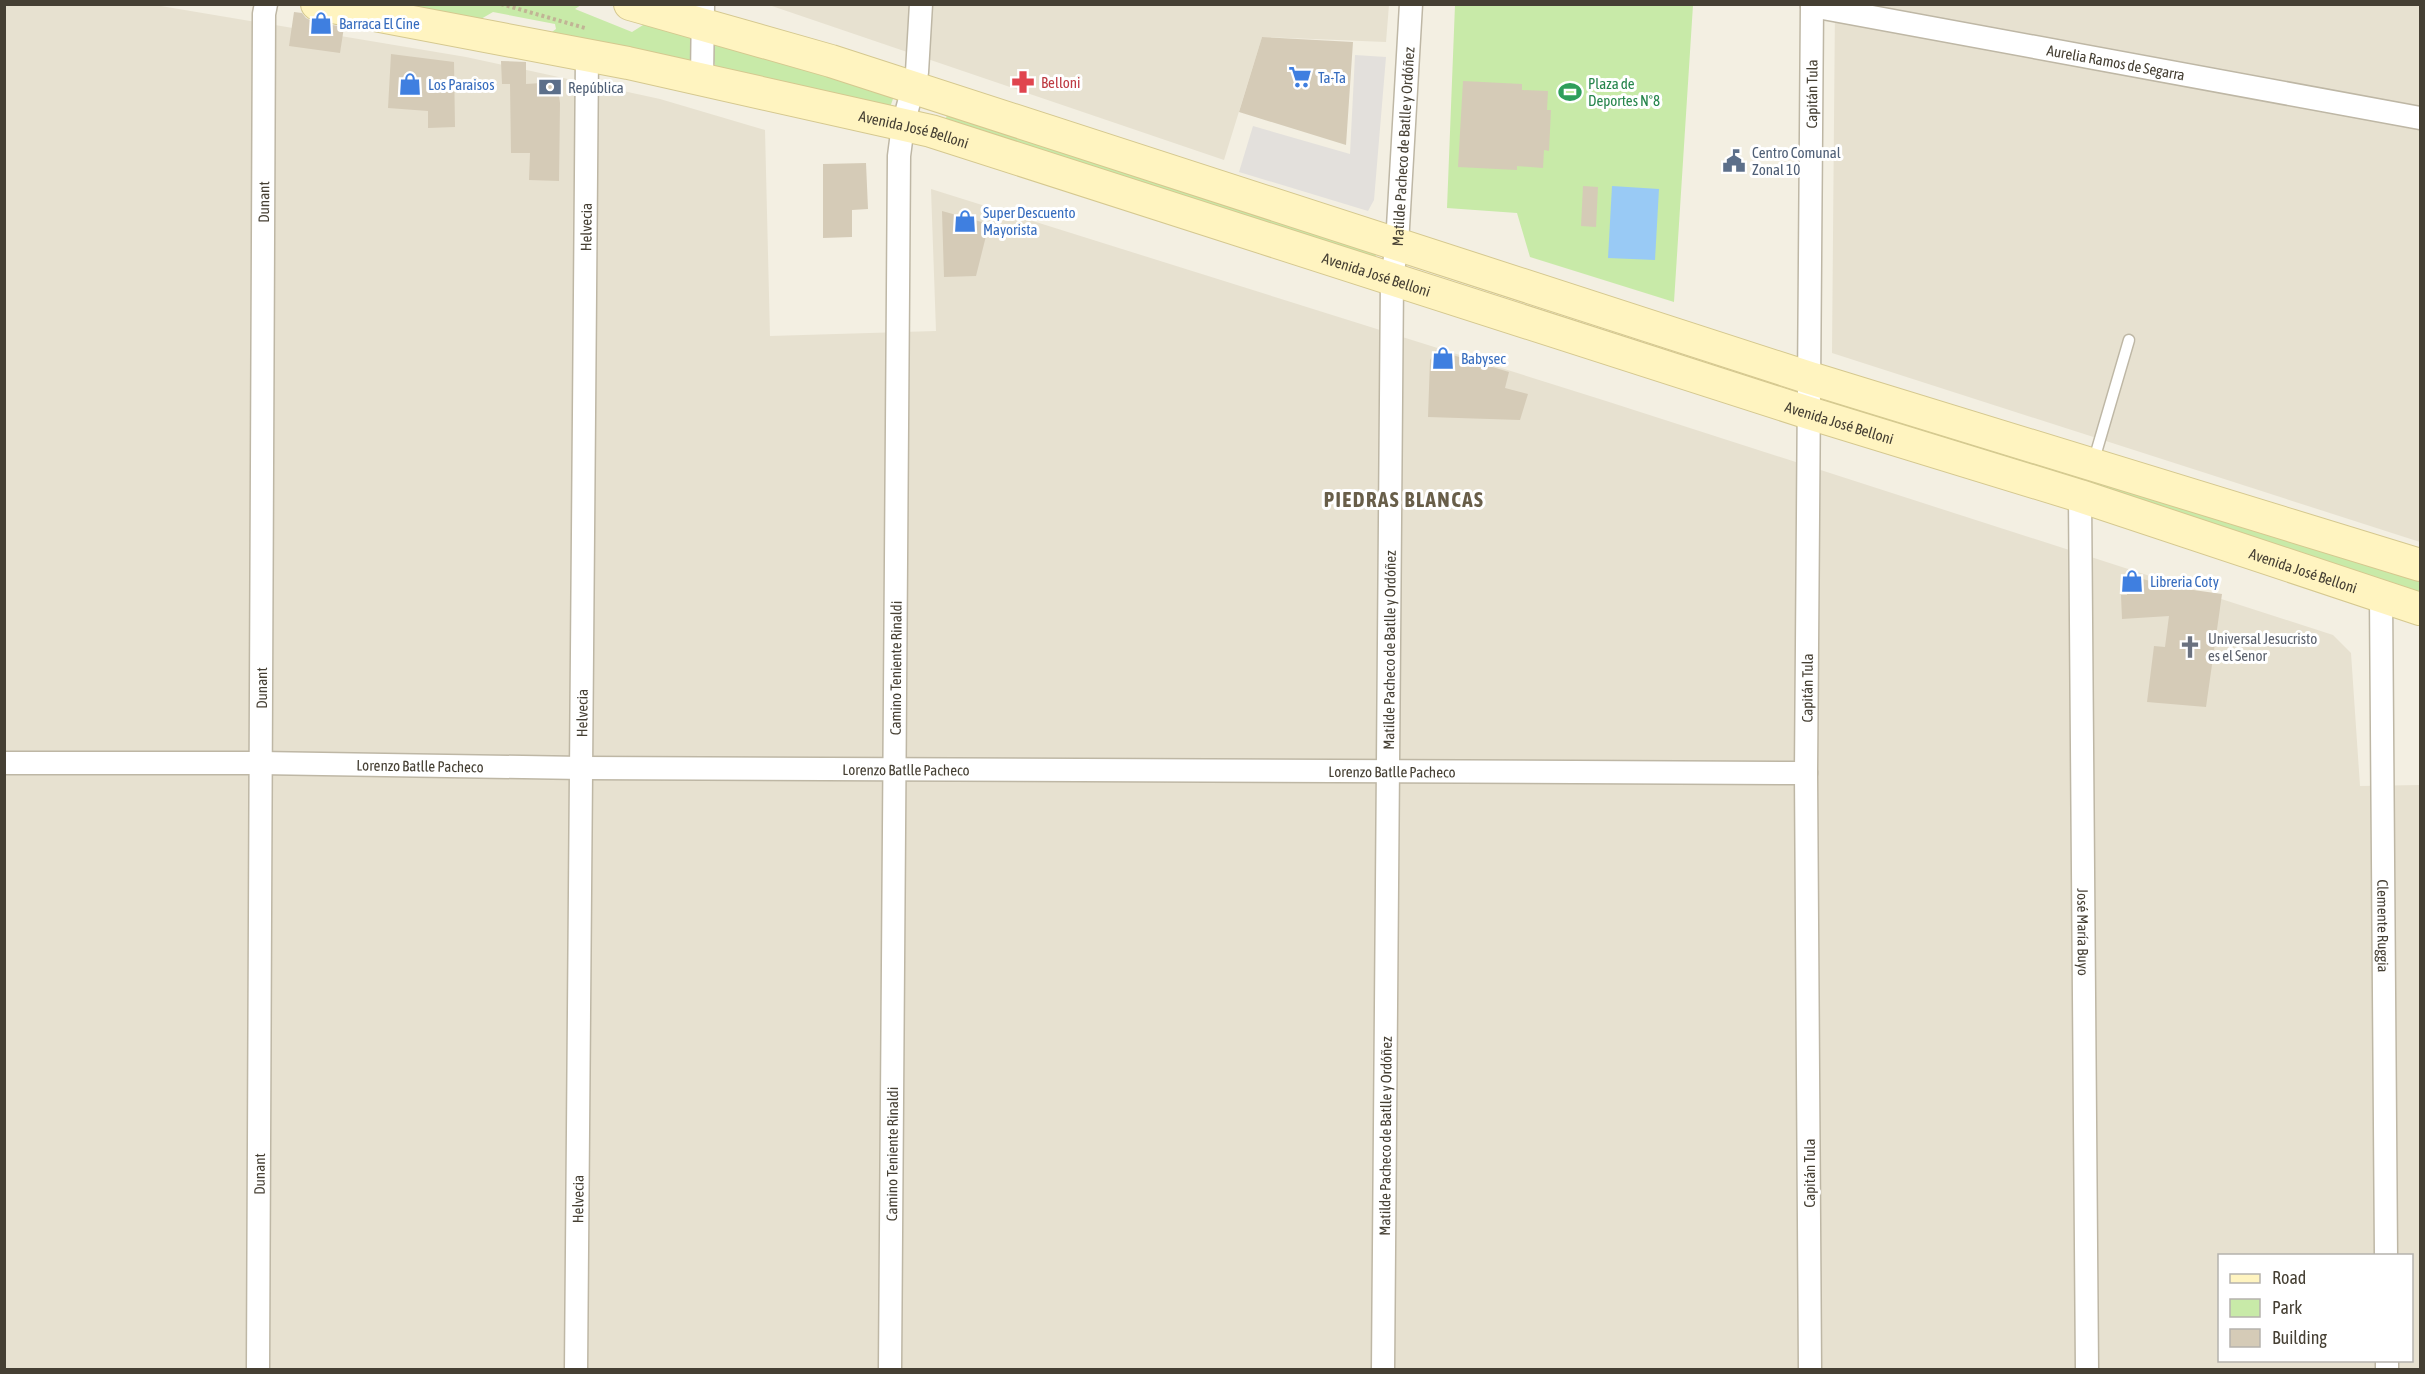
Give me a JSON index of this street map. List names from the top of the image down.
{
  "streets": {
    "main road": ["Avenida José Belloni"],
    "street": [
      "Aurelia Ramos de Segarra",
      "Capitán Tula",
      "Matilde Pacheco de Batlle y Ordóñez",
      "Dunant",
      "Helvecia",
      "Camino Teniente Rinaldi",
      "Lorenzo Batlle Pacheco",
      "Clemente Ruggia",
      "José María Buyo"
    ]
  },
  "crossings": [
    ["Aurelia Ramos de Segarra", "Capitán Tula"],
    ["Capitán Tula", "Avenida José Belloni"],
    ["Capitán Tula", "Lorenzo Batlle Pacheco"],
    ["Avenida José Belloni", "Matilde Pacheco de Batlle y Ordóñez"],
    ["Avenida José Belloni", "Helvecia"],
    ["Avenida José Belloni", "Camino Teniente Rinaldi"],
    ["Avenida José Belloni", "Clemente Ruggia"],
    ["Avenida José Belloni", "José María Buyo"],
    ["Matilde Pacheco de Batlle y Ordóñez", "Lorenzo Batlle Pacheco"],
    ["Dunant", "Lorenzo Batlle Pacheco"],
    ["Helvecia", "Lorenzo Batlle Pacheco"],
    ["Camino Teniente Rinaldi", "Lorenzo Batlle Pacheco"]
  ],
  "districts": ["PIEDRAS BLANCAS"],
  "places": {
    "shop": [
      "Barraca El Cine",
      "Los Paraisos",
      "Super Descuento Mayorista",
      "Babysec",
      "Libreria Coty"
    ],
    "supermarket": ["Ta-Ta"],
    "pharmacy": ["Belloni"],
    "bank": ["República"],
    "sports": ["Plaza de Deportes N°8"],
    "public building": ["Centro Comunal Zonal 10"],
    "church": ["Universal Jesucristo es el Senor"]
  },
  "legend": ["Road", "Park", "Building"]
}
